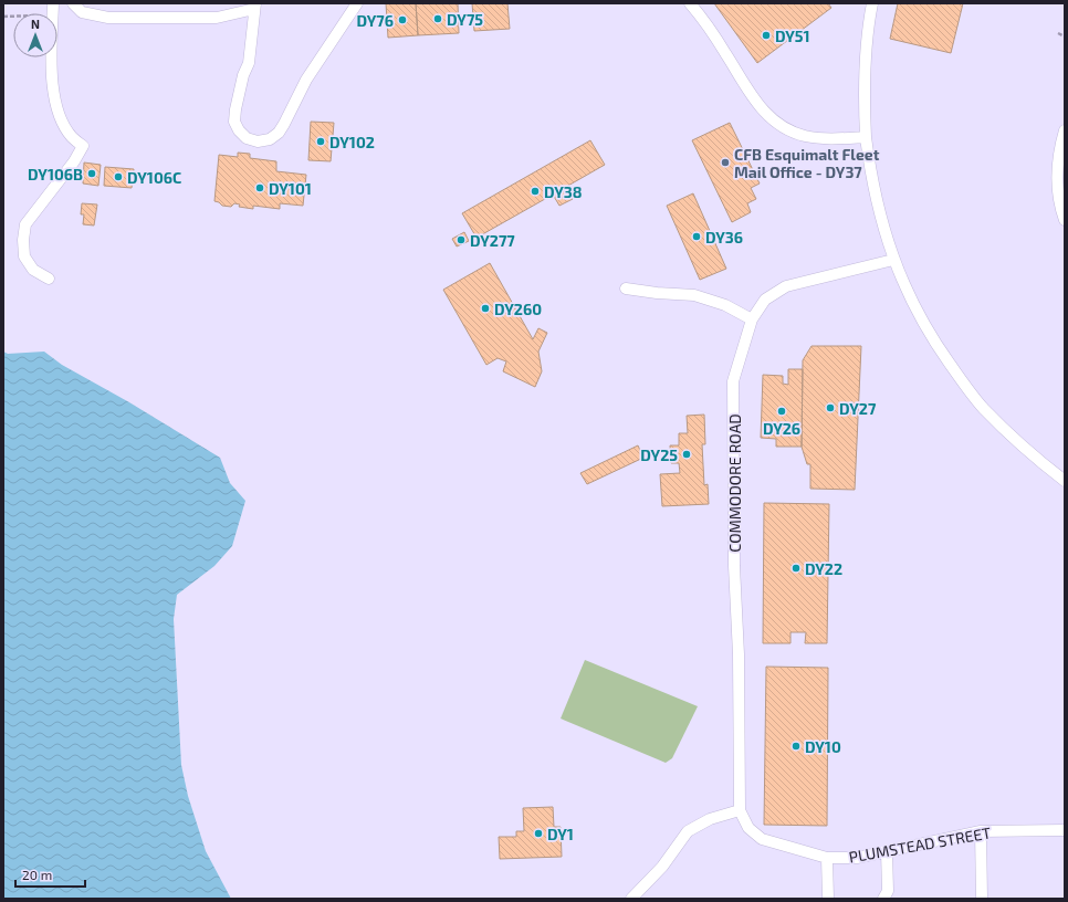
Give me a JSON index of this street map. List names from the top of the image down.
{
  "streets": {
    "lane": ["COMMODORE ROAD", "PLUMSTEAD STREET"]
  },
  "crossings": [
    ["COMMODORE ROAD", "PLUMSTEAD STREET"]
  ],
  "places": [
    "DY75",
    "DY76",
    "DY51",
    "DY102",
    "CFB Esquimalt Fleet Mail Office - DY37",
    "DY106B",
    "DY106C",
    "DY101",
    "DY38",
    "DY36",
    "DY277",
    "DY260",
    "DY27",
    "DY26",
    "DY25",
    "DY22",
    "DY10",
    "DY1"
  ],
  "scale_bar": "20 m",
  "north": "top"
}
